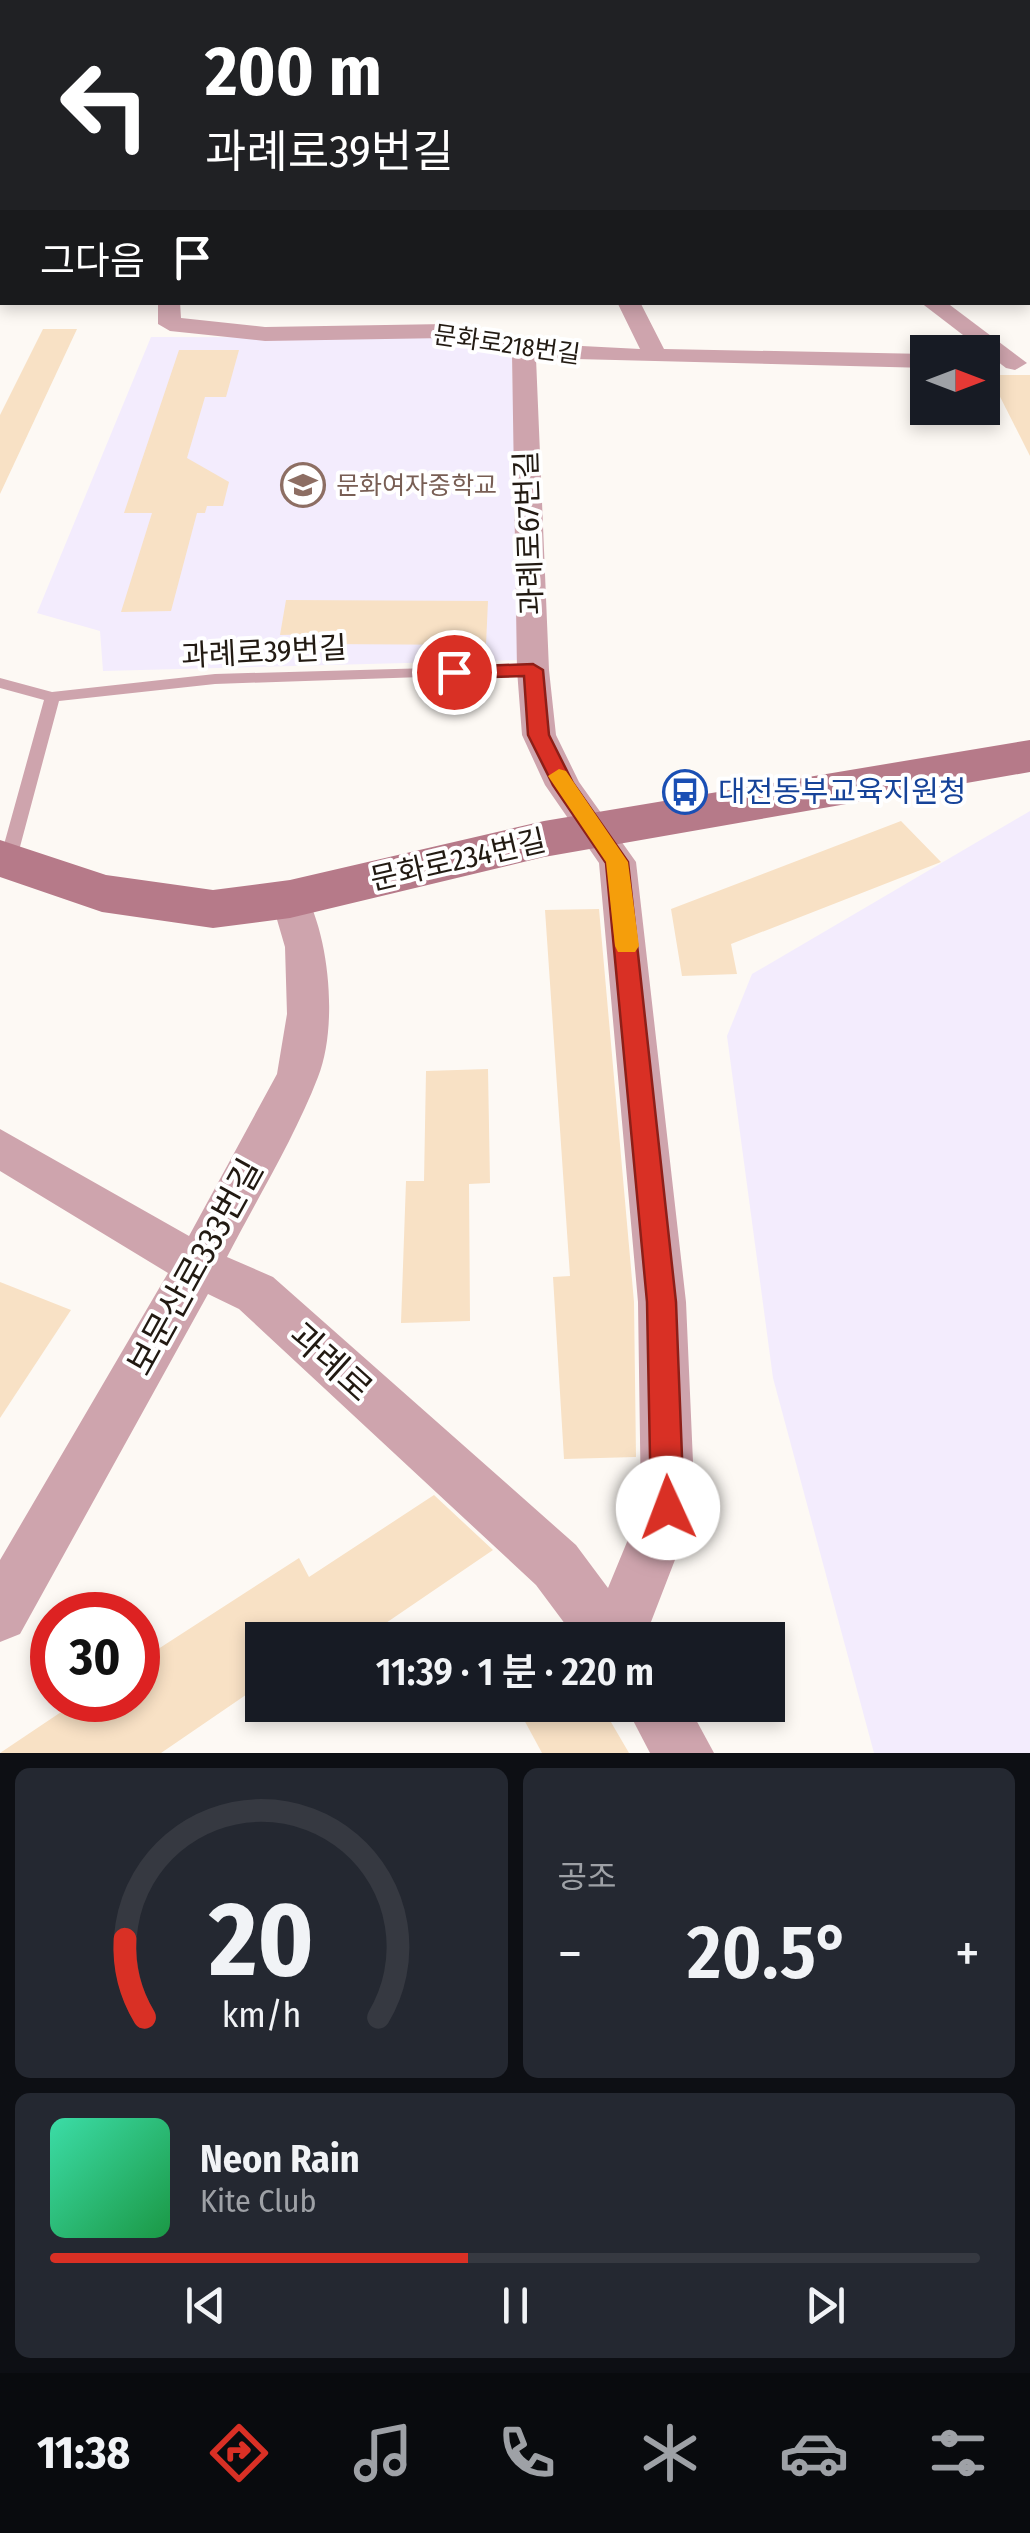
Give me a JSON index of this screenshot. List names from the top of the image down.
{
  "streets": {
    "main road": ["문화로234번길"],
    "street": [
      "문화로218번길",
      "과례로67번길",
      "보문산로333번길",
      "과례로"
    ],
    "lane": ["과례로39번길"]
  },
  "crossings": [
    ["문화로218번길", "과례로67번길"],
    ["과례로67번길", "과례로39번길"],
    ["과례로67번길", "문화로234번길"],
    ["과례로39번길", "문화로234번길"],
    ["문화로234번길", "보문산로333번길"],
    ["보문산로333번길", "과례로"]
  ],
  "places": {
    "school or university": ["문화여자중학교"],
    "bus stop": ["대전동부교육지원청"]
  },
  "north": "right",
  "page": {
    "turn": ["200 m", "과례로39번길"],
    "then": "그다음",
    "limit": "30",
    "trip": "11:39 · 1 분 · 220 m",
    "tile": "공조",
    "heat": ["−", "20.5°", "+"],
    "song": ["Neon Rain", "Kite Club"],
    "tabs": "11:38",
    "gauge": ["20", "km/h"]
  }
}
